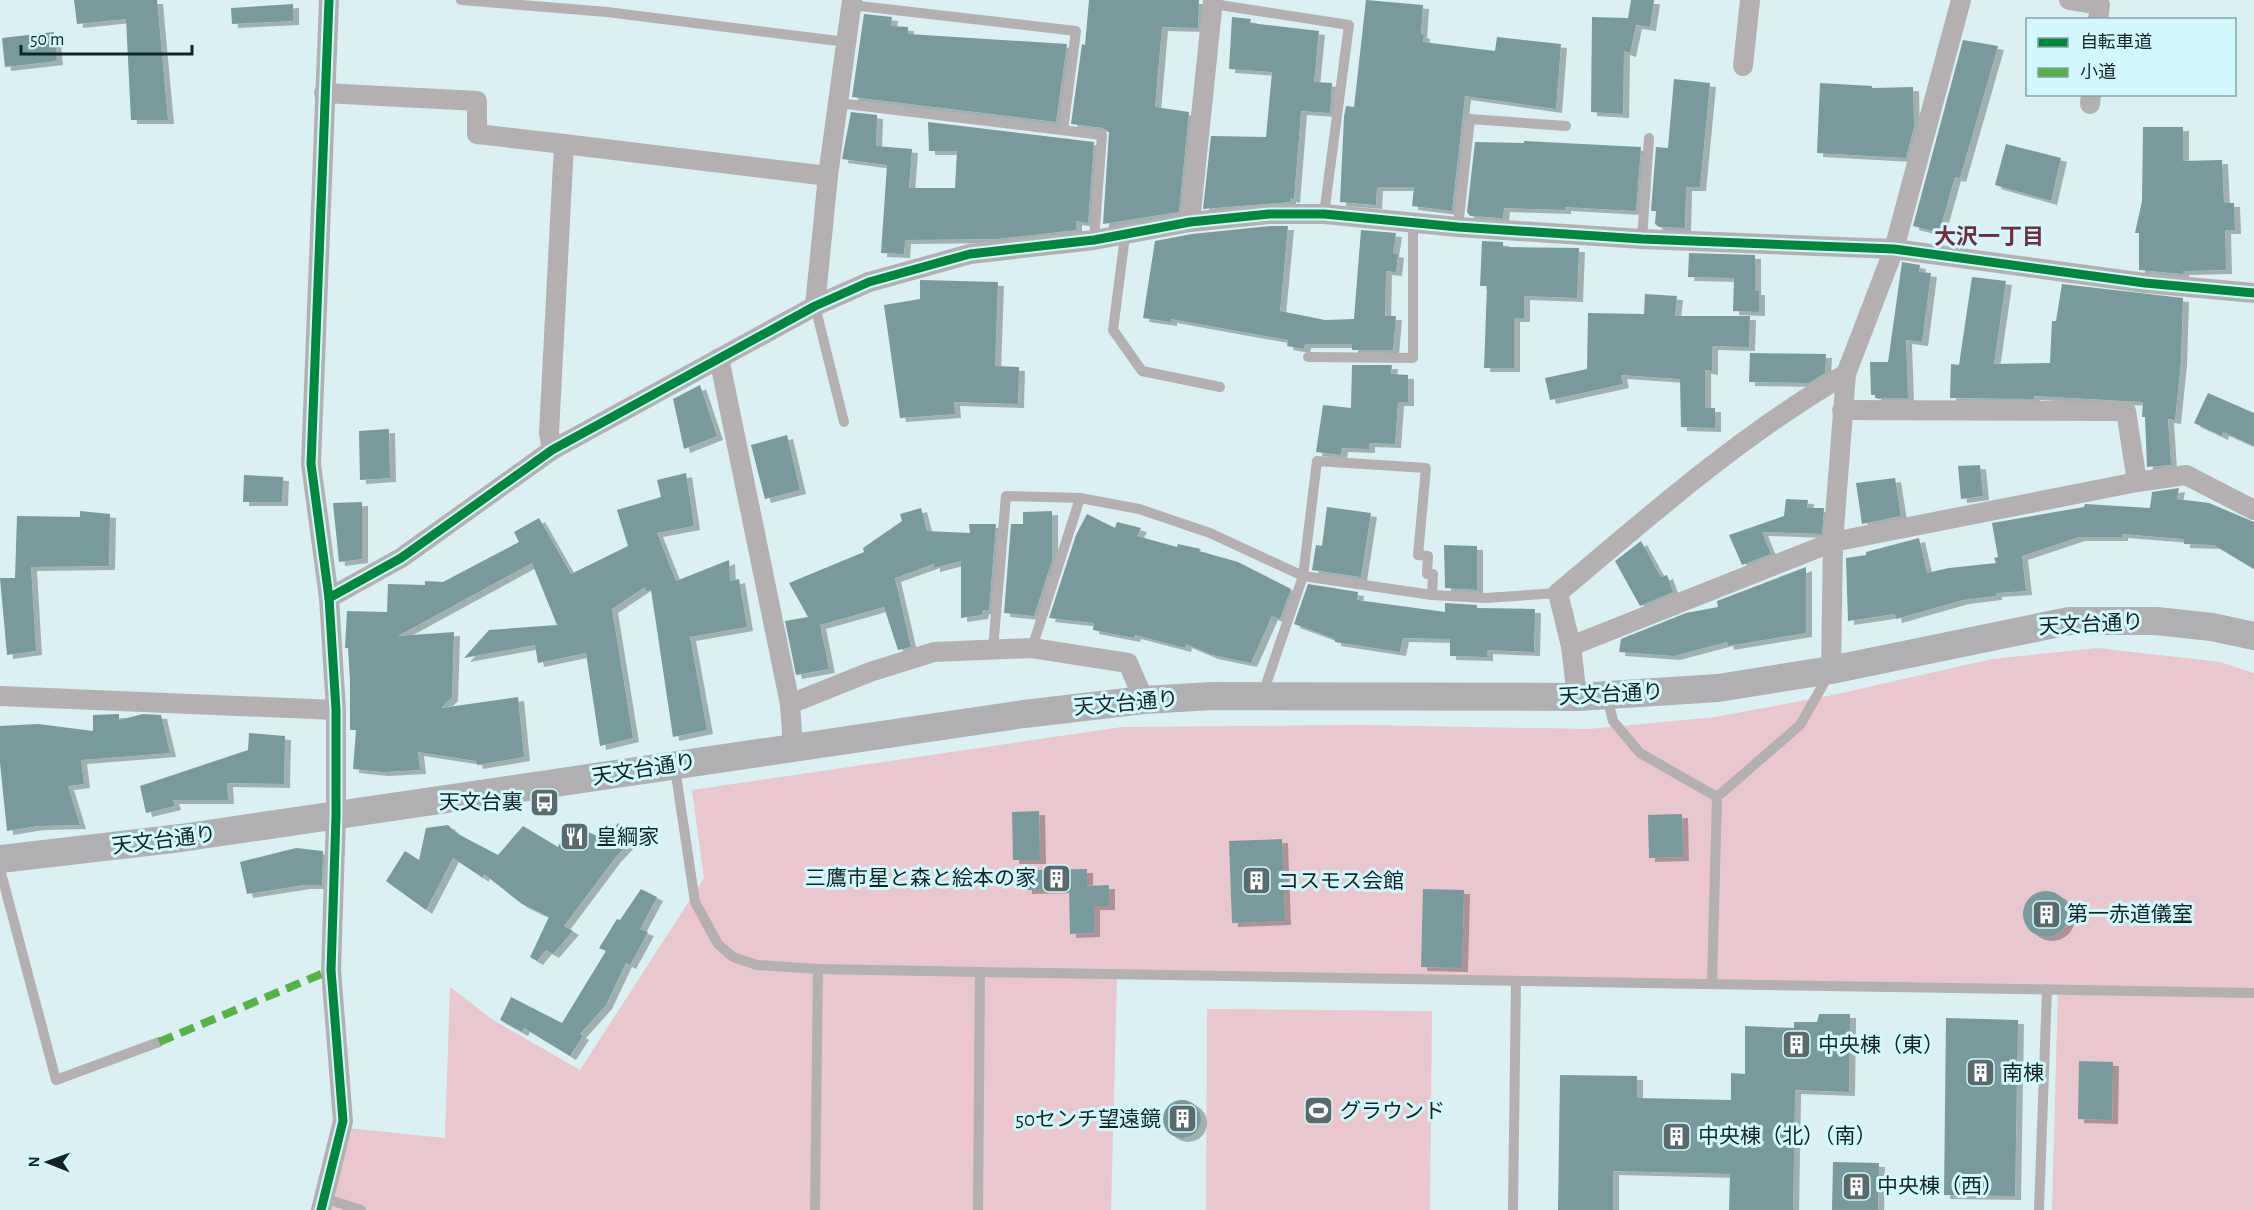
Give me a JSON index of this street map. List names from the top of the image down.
{
  "streets": {
    "main road": ["天文台通り"]
  },
  "districts": ["大沢一丁目"],
  "places": {
    "bus stop": ["天文台裏"],
    "restaurant": ["皇綱家"],
    "building": [
      "三鷹市星と森と絵本の家",
      "コスモス会館",
      "第一赤道儀室",
      "中央棟（東）",
      "南棟",
      "50センチ望遠鏡",
      "中央棟（北）（南）",
      "中央棟（西）"
    ],
    "sports": ["グラウンド"]
  },
  "legend": ["自転車道", "小道"],
  "scale_bar": "50 m",
  "north": "left"
}
